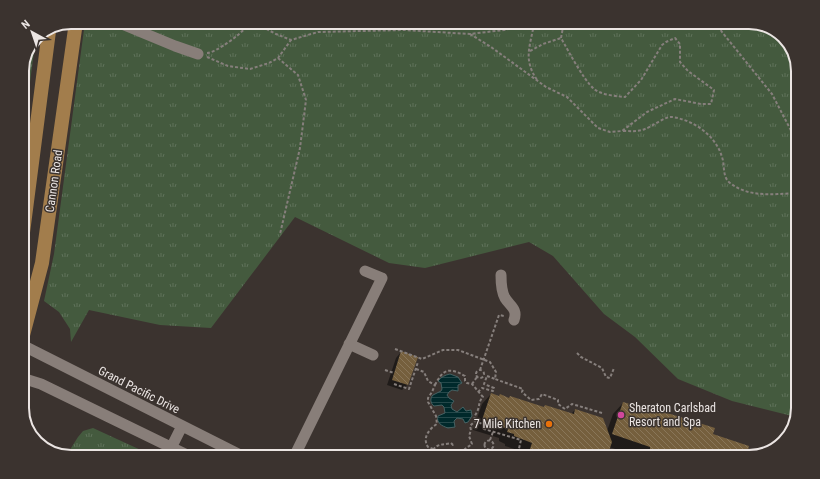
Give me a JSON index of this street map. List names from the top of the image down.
{
  "streets": {
    "main road": ["Cannon Road"],
    "street": ["Grand Pacific Drive"]
  },
  "places": ["Sheraton Carlsbad Resort and Spa", "7 Mile Kitchen"],
  "north": "top left"
}
